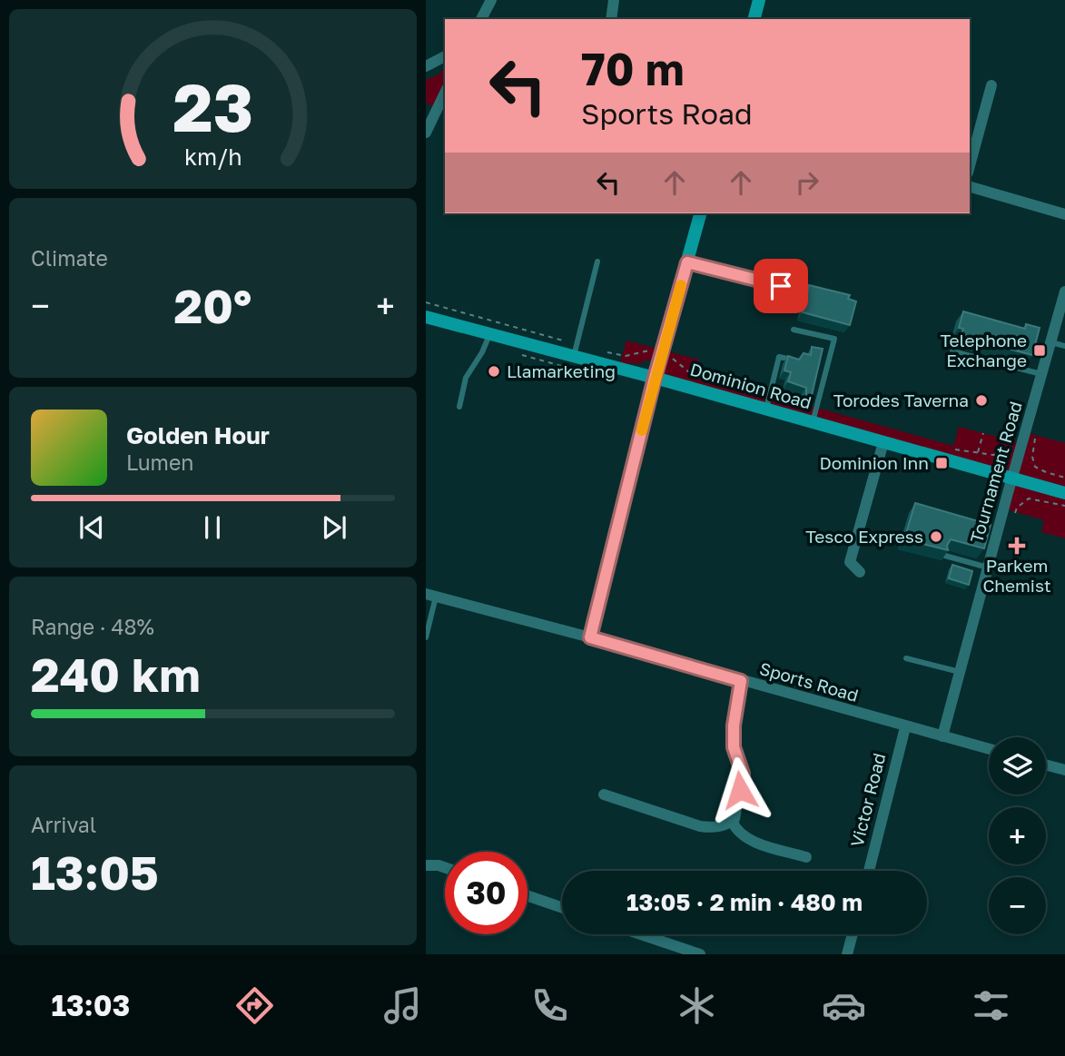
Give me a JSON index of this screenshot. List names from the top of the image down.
{
  "streets": {
    "street": [
      "Dominion Road",
      "Tournament Road",
      "Sports Road",
      "Victor Road"
    ]
  },
  "crossings": [
    ["Dominion Road", "Tournament Road"],
    ["Tournament Road", "Sports Road"],
    ["Sports Road", "Victor Road"]
  ],
  "places": {
    "transit": ["Telephone Exchange", "Dominion Inn"],
    "other": ["Llamarketing", "Torodes Taverna", "Tesco Express"],
    "health": ["Parkem Chemist"]
  },
  "page": {
    "turn": ["70 m", "Sports Road"],
    "tile": [
      "Climate",
      ["Range · 48%", "240 km"],
      ["Arrival", "13:05"]
    ],
    "heat": ["−", "20°", "+"],
    "song": ["Golden Hour", "Lumen"],
    "map_buttons": ["+", "−"],
    "limit": "30",
    "trip": "13:05 · 2 min · 480 m",
    "tabs": "13:03",
    "gauge": ["23", "km/h"]
  }
}
